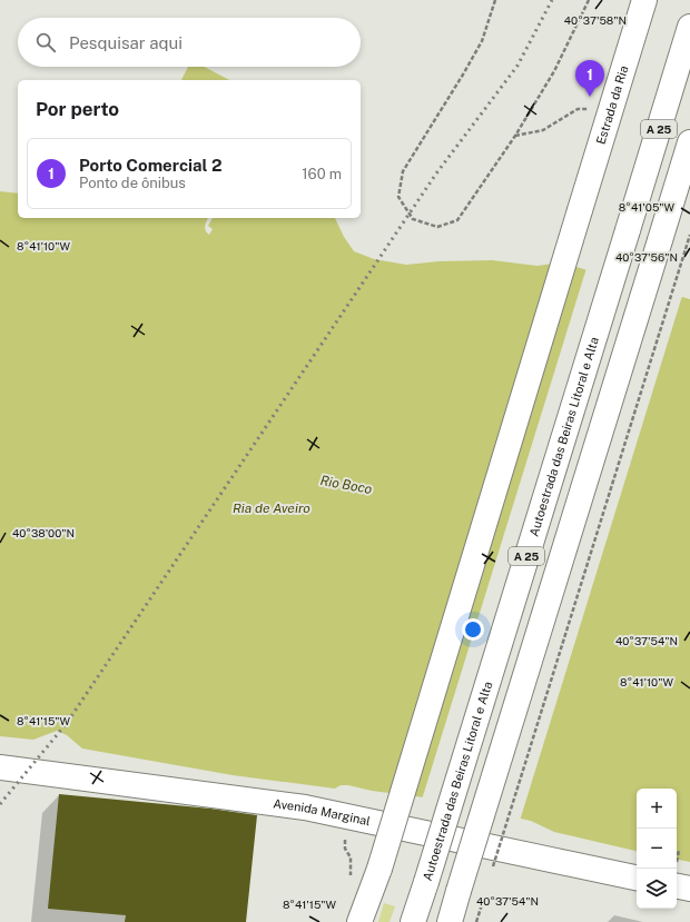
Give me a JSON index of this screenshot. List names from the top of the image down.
{
  "streets": {
    "main road": [
      "Estrada da Ria",
      "A 25",
      "Autoestrada das Beiras Litoral e Alta",
      "Avenida Marginal"
    ]
  },
  "water": ["Rio Boco", "Ria de Aveiro"],
  "page": {
    "search": "Pesquisar aqui",
    "pins": "1",
    "heading": "Por perto",
    "list": [
      {
        "mark": "1",
        "name": "Porto Comercial 2",
        "note": "Ponto de ônibus",
        "value": "160 m"
      }
    ],
    "map_buttons": ["+", "−"]
  },
  "coordinates": [
    "40°37'58\"N",
    "8°41'05\"W",
    "8°41'10\"W",
    "40°37'56\"N",
    "40°38'00\"N",
    "40°37'54\"N",
    "8°41'15\"W"
  ]
}
